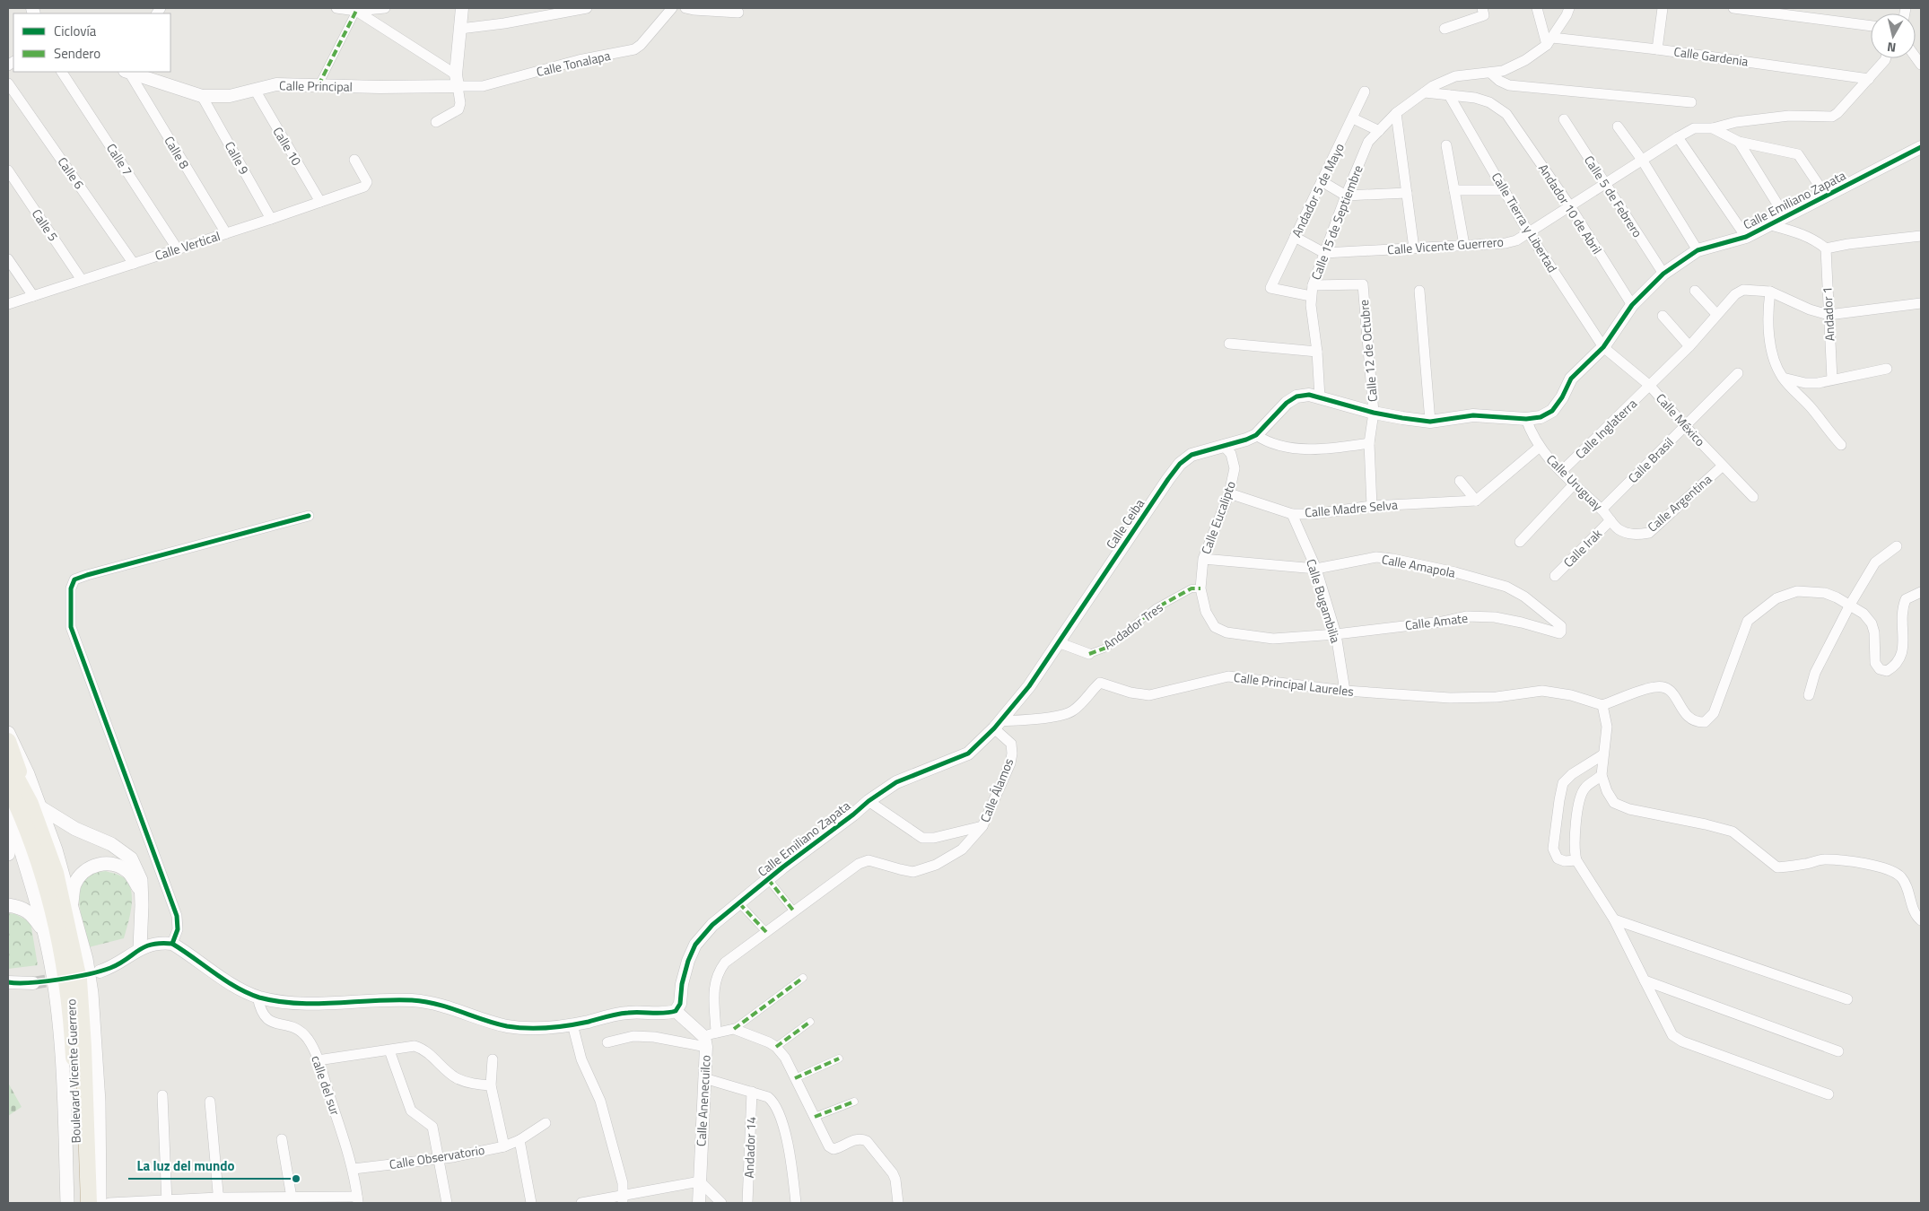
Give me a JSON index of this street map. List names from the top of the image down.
{
  "streets": {
    "highway": ["Boulevard Vicente Guerrero"],
    "street": [
      "Calle Gardenia",
      "Calle Tonalapa",
      "Calle Principal",
      "Calle 10",
      "Calle 8",
      "Calle 9",
      "Calle 7",
      "Calle 6",
      "Andador 5 de Mayo",
      "Calle 5 de Febrero",
      "Calle Emiliano Zapata",
      "Andador 10 de Abril",
      "Calle 15 de Septiembre",
      "Calle Tierra y Libertad",
      "Calle 5",
      "Calle Vertical",
      "Calle Vicente Guerrero",
      "Andador 1",
      "Calle 12 de Octubre",
      "Calle México",
      "Calle Inglaterra",
      "Calle Brasil",
      "Calle Uruguay",
      "Calle Argentina",
      "Calle Madre Selva",
      "Calle Eucalipto",
      "Calle Ceiba",
      "Calle Irak",
      "Calle Amapola",
      "Calle Bugambilia",
      "Calle Amate",
      "Andador Tres",
      "Calle Principal Laureles",
      "Calle Álamos",
      "calle del sur",
      "Calle Anenecuilco",
      "Andador 14",
      "Calle Observatorio"
    ]
  },
  "crossings": [
    ["Calle Gardenia", "Calle 15 de Septiembre"],
    ["Calle Gardenia", "Calle Vicente Guerrero"],
    ["Calle Tonalapa", "Calle Principal"],
    ["Calle Principal", "Calle 10"],
    ["Calle Principal", "Calle 9"],
    ["Calle 10", "Calle Vertical"],
    ["Calle 8", "Calle Vertical"],
    ["Calle 9", "Calle Vertical"],
    ["Calle 7", "Calle Vertical"],
    ["Calle 6", "Calle Vertical"],
    ["Andador 5 de Mayo", "Calle 15 de Septiembre"],
    ["Calle 5 de Febrero", "Calle Emiliano Zapata"],
    ["Calle 5 de Febrero", "Calle Vicente Guerrero"],
    ["Calle Emiliano Zapata", "Andador 10 de Abril"],
    ["Calle Emiliano Zapata", "Calle 15 de Septiembre"],
    ["Calle Emiliano Zapata", "Calle Tierra y Libertad"],
    ["Calle Emiliano Zapata", "Calle 12 de Octubre"],
    ["Calle Emiliano Zapata", "Calle México"],
    ["Calle Emiliano Zapata", "Calle Uruguay"],
    ["Calle Emiliano Zapata", "Calle Ceiba"],
    ["Calle Emiliano Zapata", "Calle Principal Laureles"],
    ["Calle Emiliano Zapata", "Calle Álamos"],
    ["Calle Emiliano Zapata", "Calle Anenecuilco"],
    ["Andador 10 de Abril", "Calle Tierra y Libertad"],
    ["Andador 10 de Abril", "Calle Vicente Guerrero"],
    ["Calle 15 de Septiembre", "Calle Vicente Guerrero"],
    ["Calle 15 de Septiembre", "Calle 12 de Octubre"],
    ["Calle 15 de Septiembre", "Calle Ceiba"],
    ["Calle Tierra y Libertad", "Calle Vicente Guerrero"],
    ["Calle Tierra y Libertad", "Calle México"],
    ["Calle 5", "Calle Vertical"],
    ["Andador 1", "Calle Inglaterra"],
    ["Calle México", "Calle Inglaterra"],
    ["Calle México", "Calle Brasil"],
    ["Calle México", "Calle Argentina"],
    ["Calle Inglaterra", "Calle Uruguay"],
    ["Calle Brasil", "Calle Uruguay"],
    ["Calle Uruguay", "Calle Argentina"],
    ["Calle Uruguay", "Calle Irak"],
    ["Calle Madre Selva", "Calle Eucalipto"],
    ["Calle Madre Selva", "Calle Bugambilia"],
    ["Calle Eucalipto", "Calle Ceiba"],
    ["Calle Eucalipto", "Calle Amapola"],
    ["Calle Eucalipto", "Calle Bugambilia"],
    ["Calle Eucalipto", "Calle Amate"],
    ["Calle Eucalipto", "Andador Tres"],
    ["Calle Ceiba", "Calle Principal Laureles"],
    ["Calle Ceiba", "Calle Álamos"],
    ["Calle Amapola", "Calle Bugambilia"],
    ["Calle Amapola", "Calle Amate"],
    ["Calle Bugambilia", "Calle Amate"],
    ["Calle Bugambilia", "Calle Principal Laureles"],
    ["Calle Principal Laureles", "Calle Álamos"],
    ["Calle Álamos", "Calle Anenecuilco"],
    ["calle del sur", "Calle Observatorio"]
  ],
  "places": ["La luz del mundo"],
  "legend": ["Ciclovía", "Sendero"],
  "north": "bottom"
}
